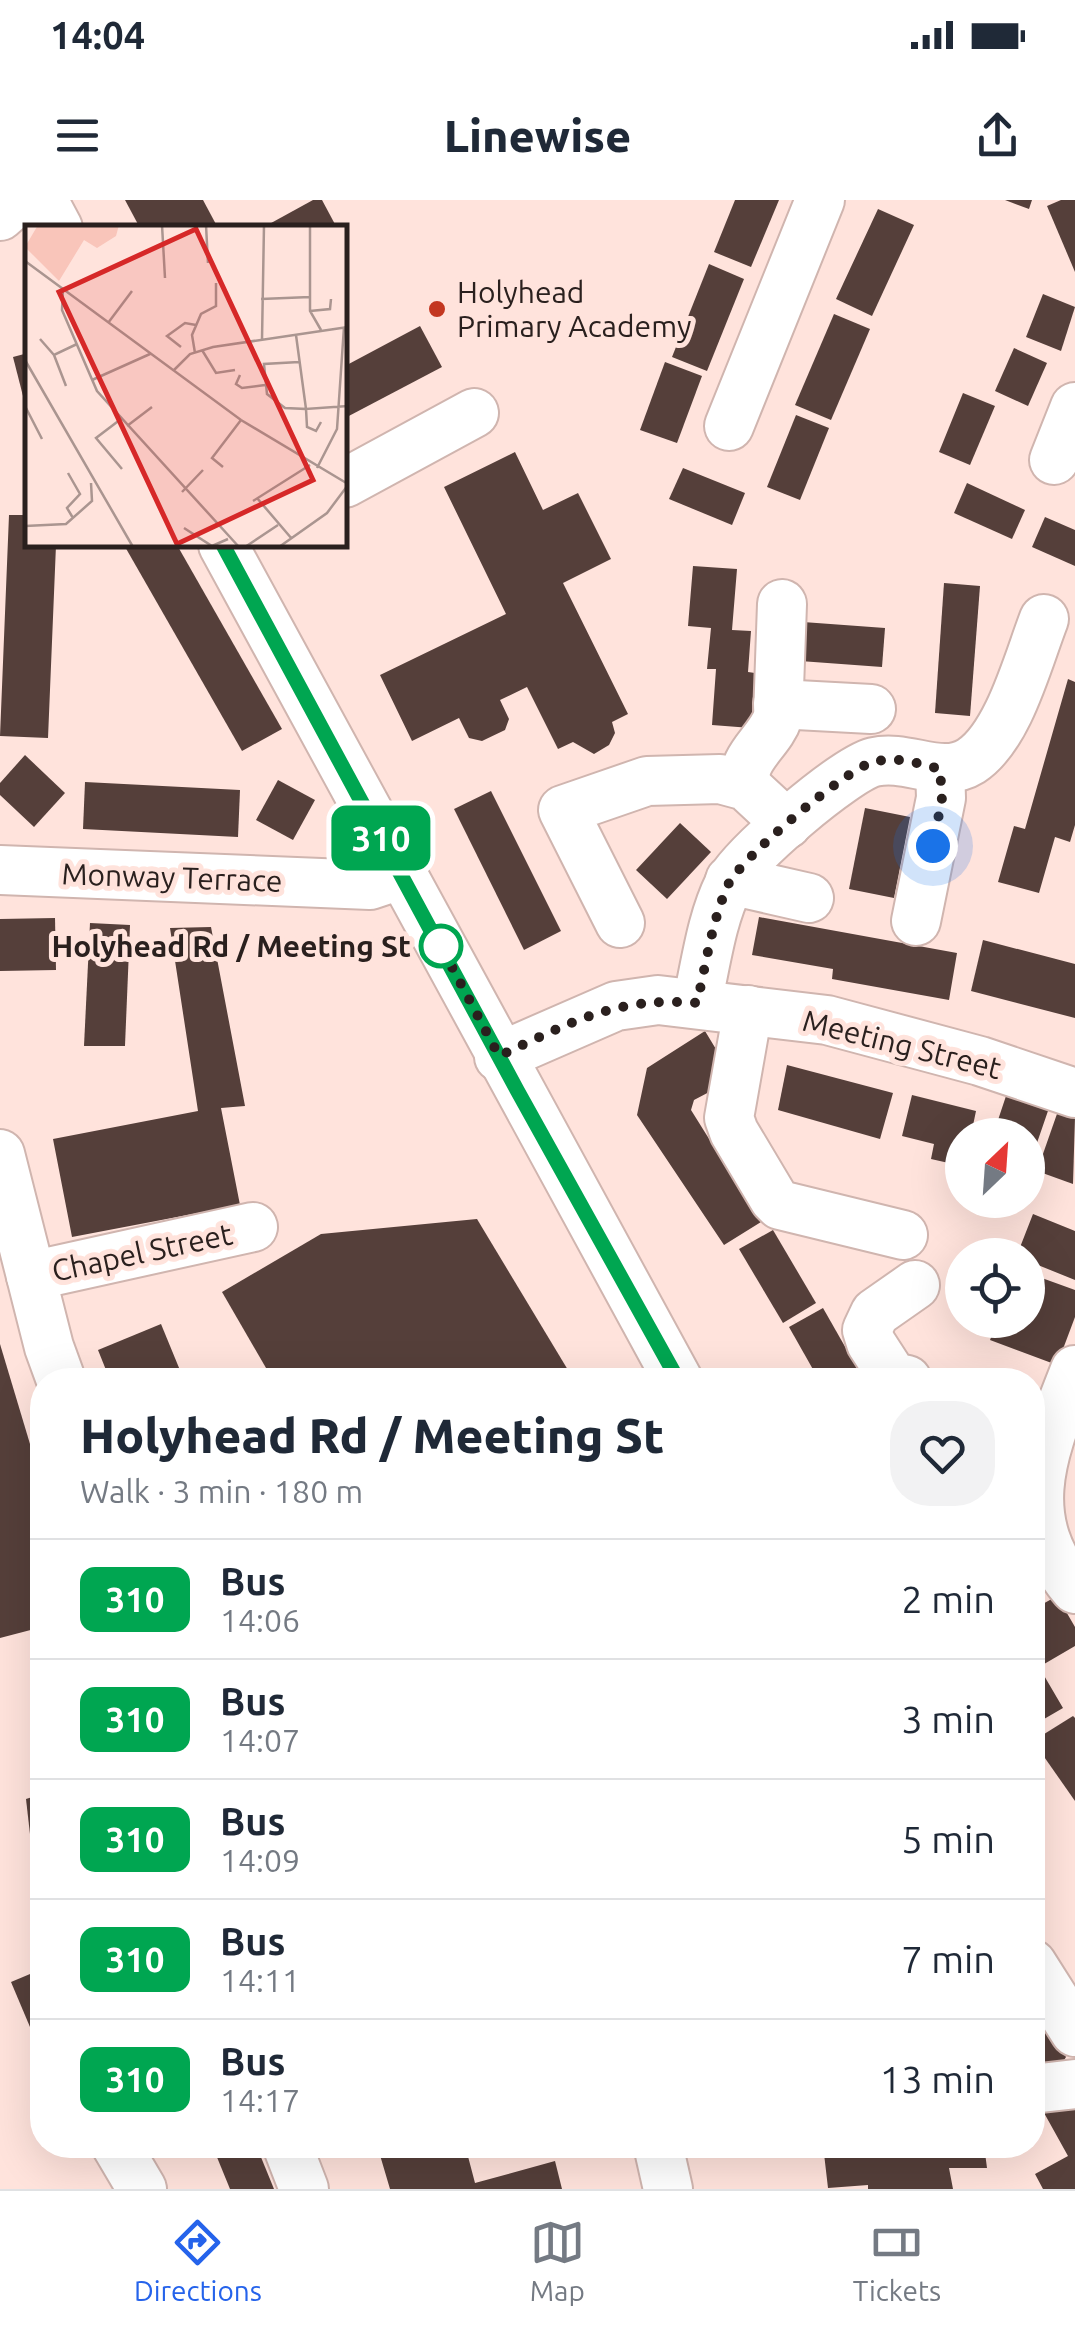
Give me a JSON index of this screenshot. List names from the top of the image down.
{
  "streets": {
    "street": ["Monway Terrace", "Meeting Street", "Chapel Street"]
  },
  "places": ["Holyhead Primary Academy", "Holyhead Rd / Meeting St"],
  "lines": ["bus line 310"],
  "north": "top right",
  "page": {
    "status": "14:04",
    "header": "Linewise",
    "on_map": "310",
    "heading": ["Holyhead Rd / Meeting St", "Walk · 3 min · 180 m"],
    "list": [
      {
        "mark": "310",
        "name": "Bus",
        "note": "14:06",
        "value": "2 min"
      },
      {
        "mark": "310",
        "name": "Bus",
        "note": "14:07",
        "value": "3 min"
      },
      {
        "mark": "310",
        "name": "Bus",
        "note": "14:09",
        "value": "5 min"
      },
      {
        "mark": "310",
        "name": "Bus",
        "note": "14:11",
        "value": "7 min"
      },
      {
        "mark": "310",
        "name": "Bus",
        "note": "14:17",
        "value": "13 min"
      }
    ],
    "tabs": ["Directions", "Map", "Tickets"]
  }
}
